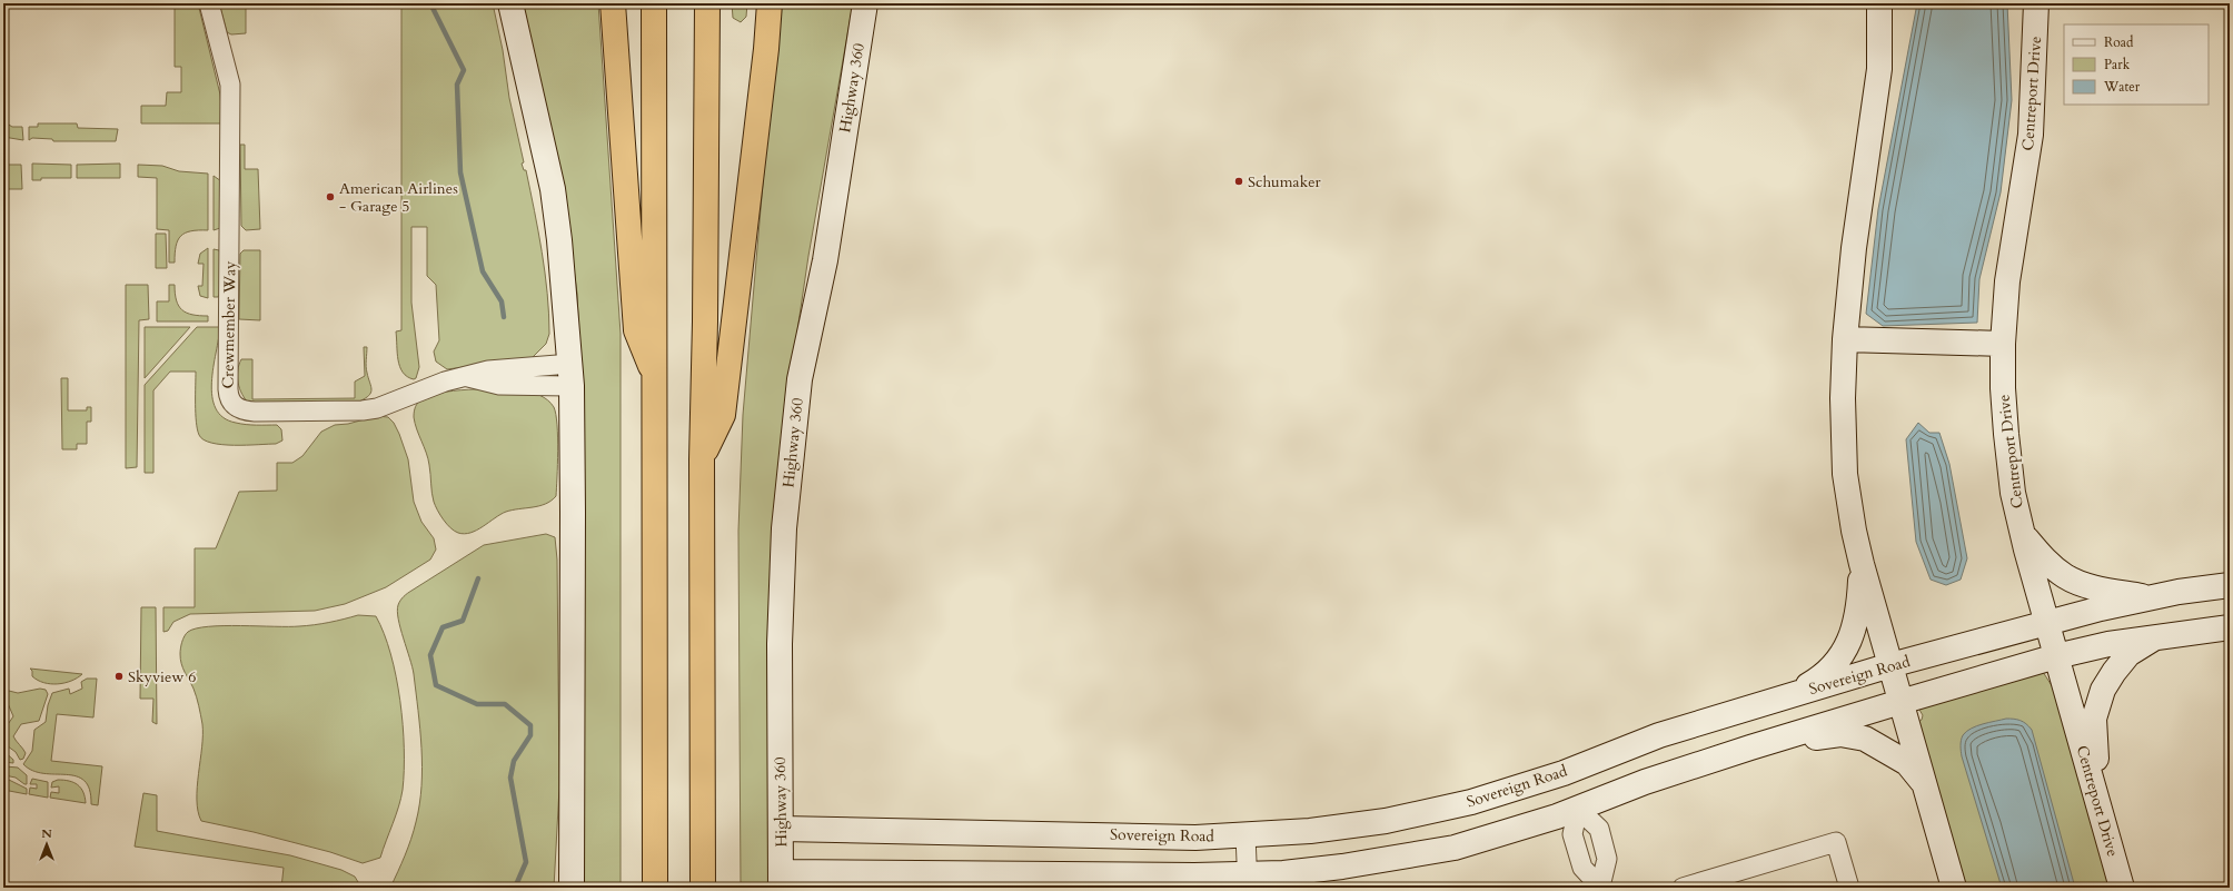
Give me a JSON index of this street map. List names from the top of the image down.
{
  "streets": {
    "street": [
      "Highway 360",
      "Centreport Drive",
      "Crewmember Way",
      "Sovereign Road"
    ]
  },
  "crossings": [
    ["Highway 360", "Sovereign Road"],
    ["Centreport Drive", "Sovereign Road"]
  ],
  "places": ["Schumaker", "American Airlines - Garage 5", "Skyview 6"],
  "legend": ["Road", "Park", "Water"],
  "north": "top"
}
